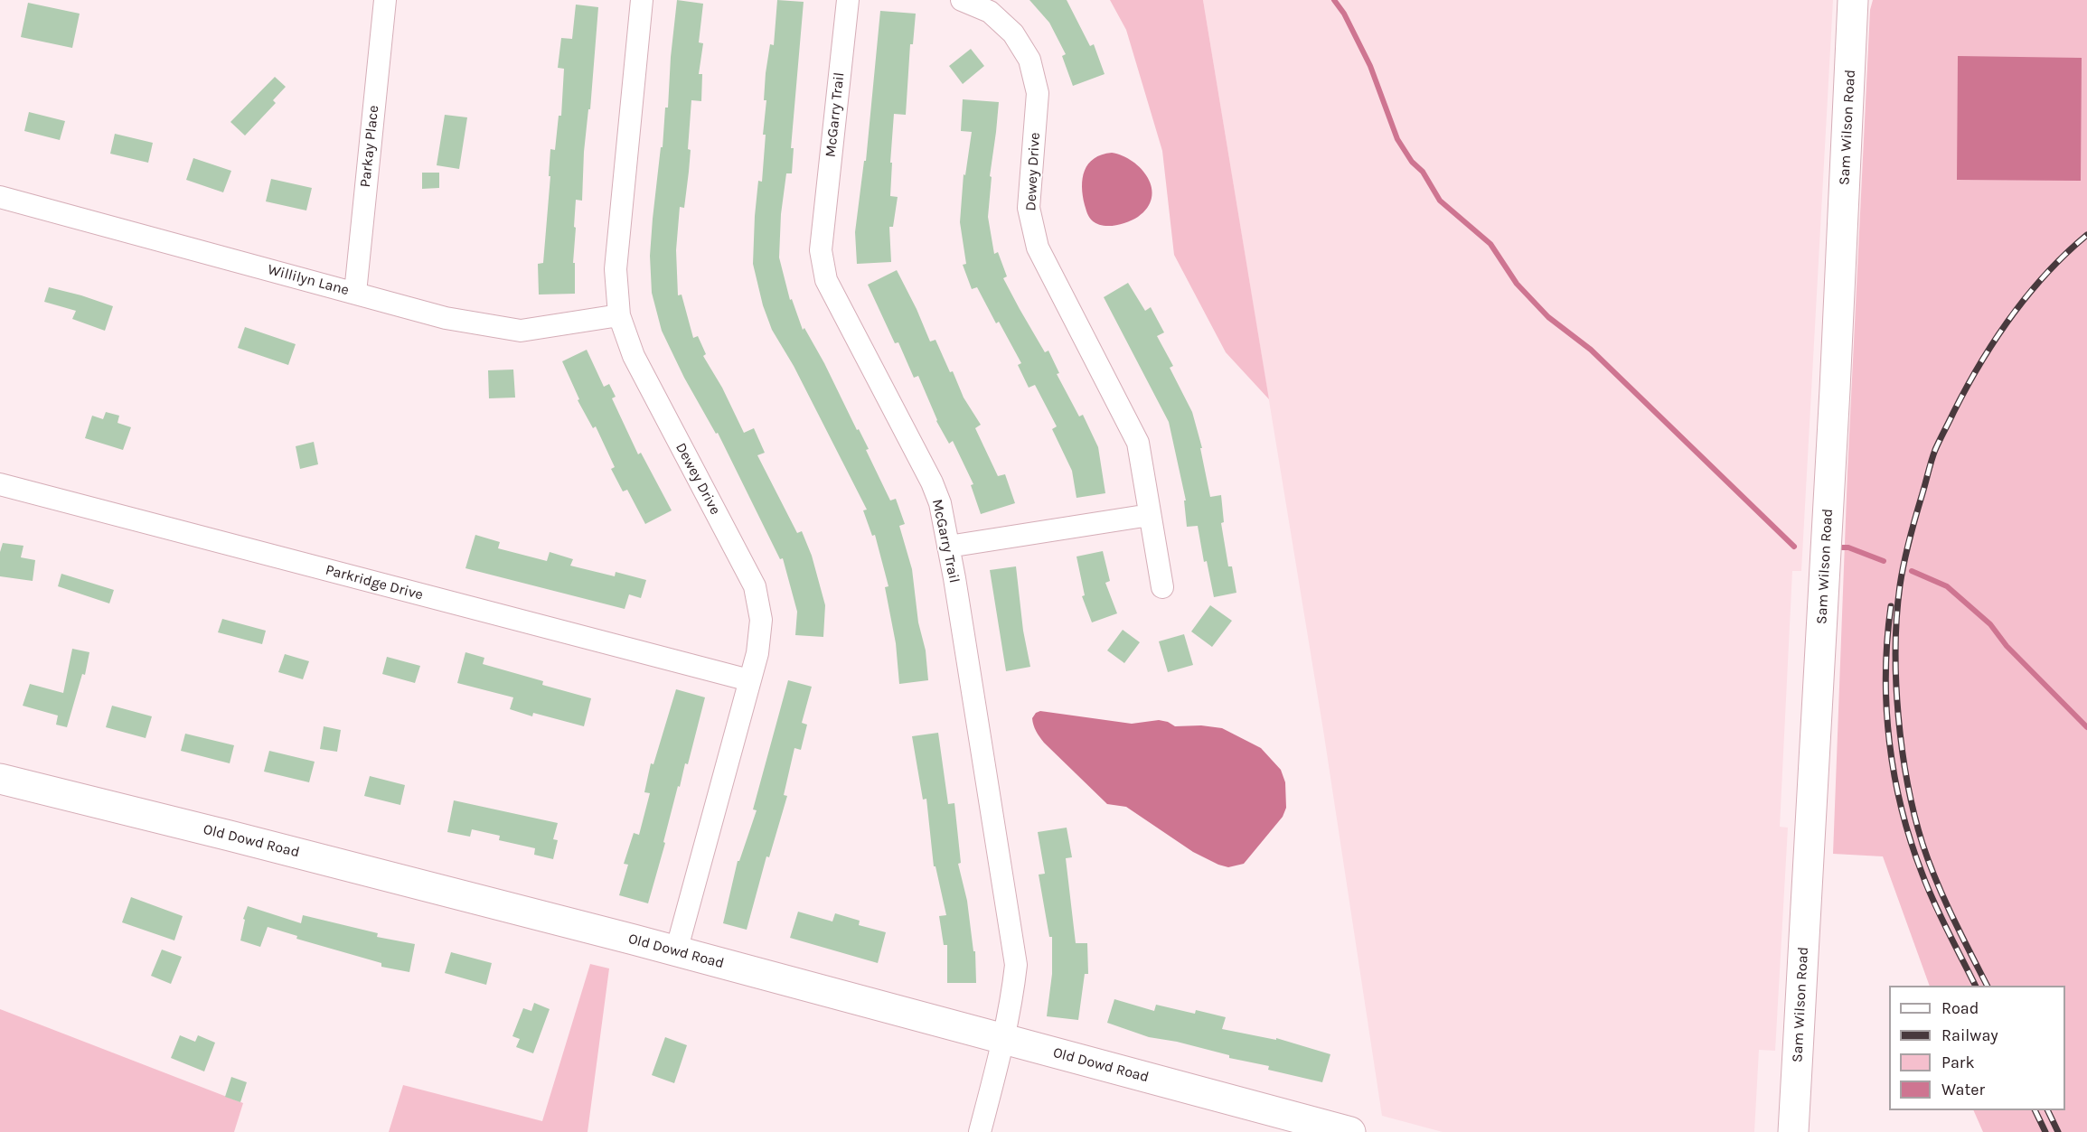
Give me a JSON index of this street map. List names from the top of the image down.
{
  "streets": {
    "street": [
      "McGarry Trail",
      "Sam Wilson Road",
      "Parkay Place",
      "Dewey Drive",
      "Willilyn Lane",
      "Parkridge Drive",
      "Old Dowd Road"
    ]
  },
  "crossings": [
    ["McGarry Trail", "Old Dowd Road"],
    ["Parkay Place", "Willilyn Lane"],
    ["Dewey Drive", "Willilyn Lane"],
    ["Dewey Drive", "Parkridge Drive"],
    ["Dewey Drive", "Old Dowd Road"]
  ],
  "legend": [
    "Road",
    "Railway",
    "Park",
    "Water"
  ]
}
